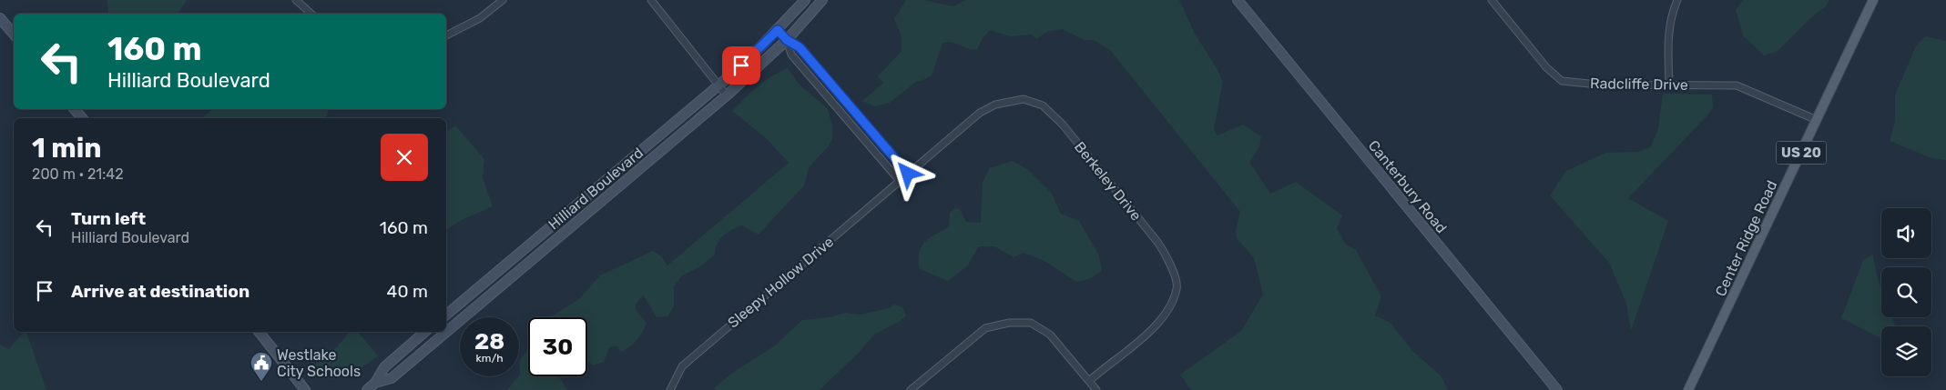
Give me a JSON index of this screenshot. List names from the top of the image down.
{
  "streets": {
    "main road": [
      "US 20",
      "Canterbury Road",
      "Hilliard Boulevard",
      "Center Ridge Road"
    ],
    "street": ["Radcliffe Drive", "Berkeley Drive", "Sleepy Hollow Drive"]
  },
  "crossings": [
    ["Radcliffe Drive", "Center Ridge Road"],
    ["Berkeley Drive", "Sleepy Hollow Drive"]
  ],
  "places": {
    "public building": ["Westlake City Schools"]
  },
  "page": {
    "turn": ["160 m", "Hilliard Boulevard"],
    "heading": ["1 min", "200 m · 21:42"],
    "list": [
      {
        "name": "Turn left",
        "note": "Hilliard Boulevard",
        "value": "160 m"
      },
      {
        "name": "Arrive at destination",
        "value": "40 m"
      }
    ],
    "speed": "28 km/h",
    "limit": "30"
  }
}
